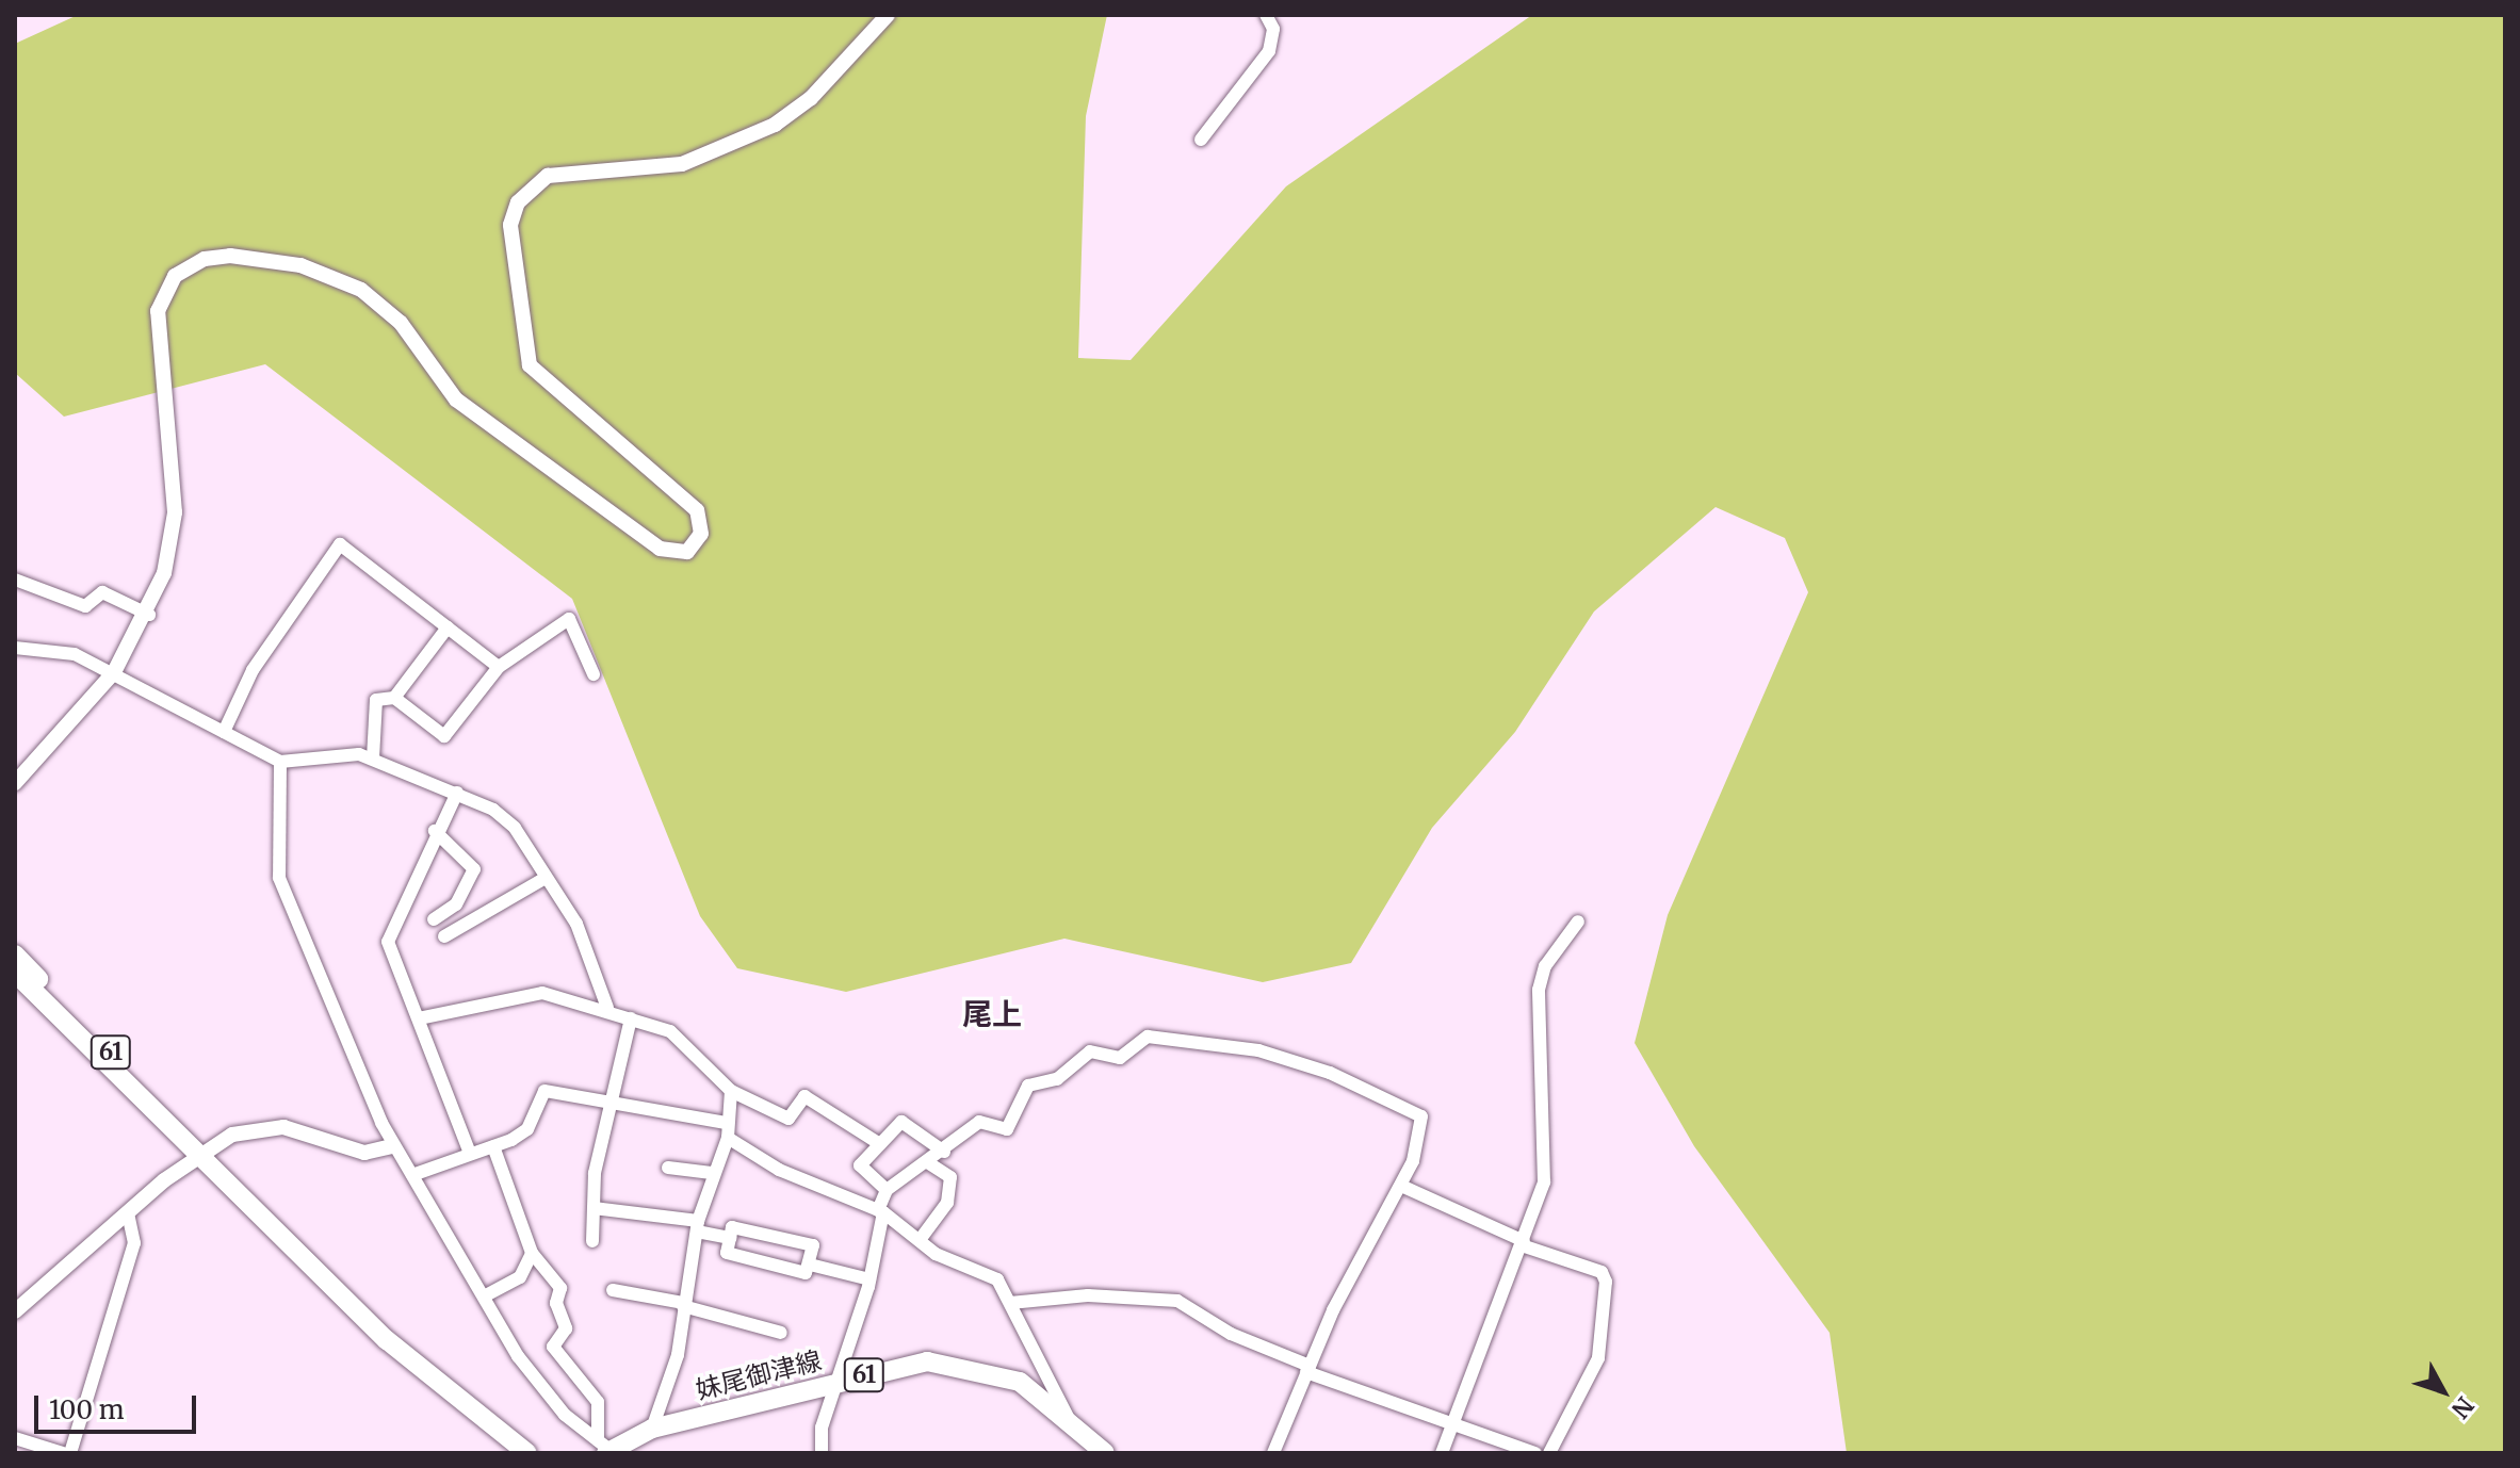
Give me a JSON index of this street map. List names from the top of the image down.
{
  "streets": {
    "main road": ["61", "妹尾御津線"]
  },
  "districts": ["尾上"],
  "scale_bar": "100 m",
  "north": "bottom right"
}
